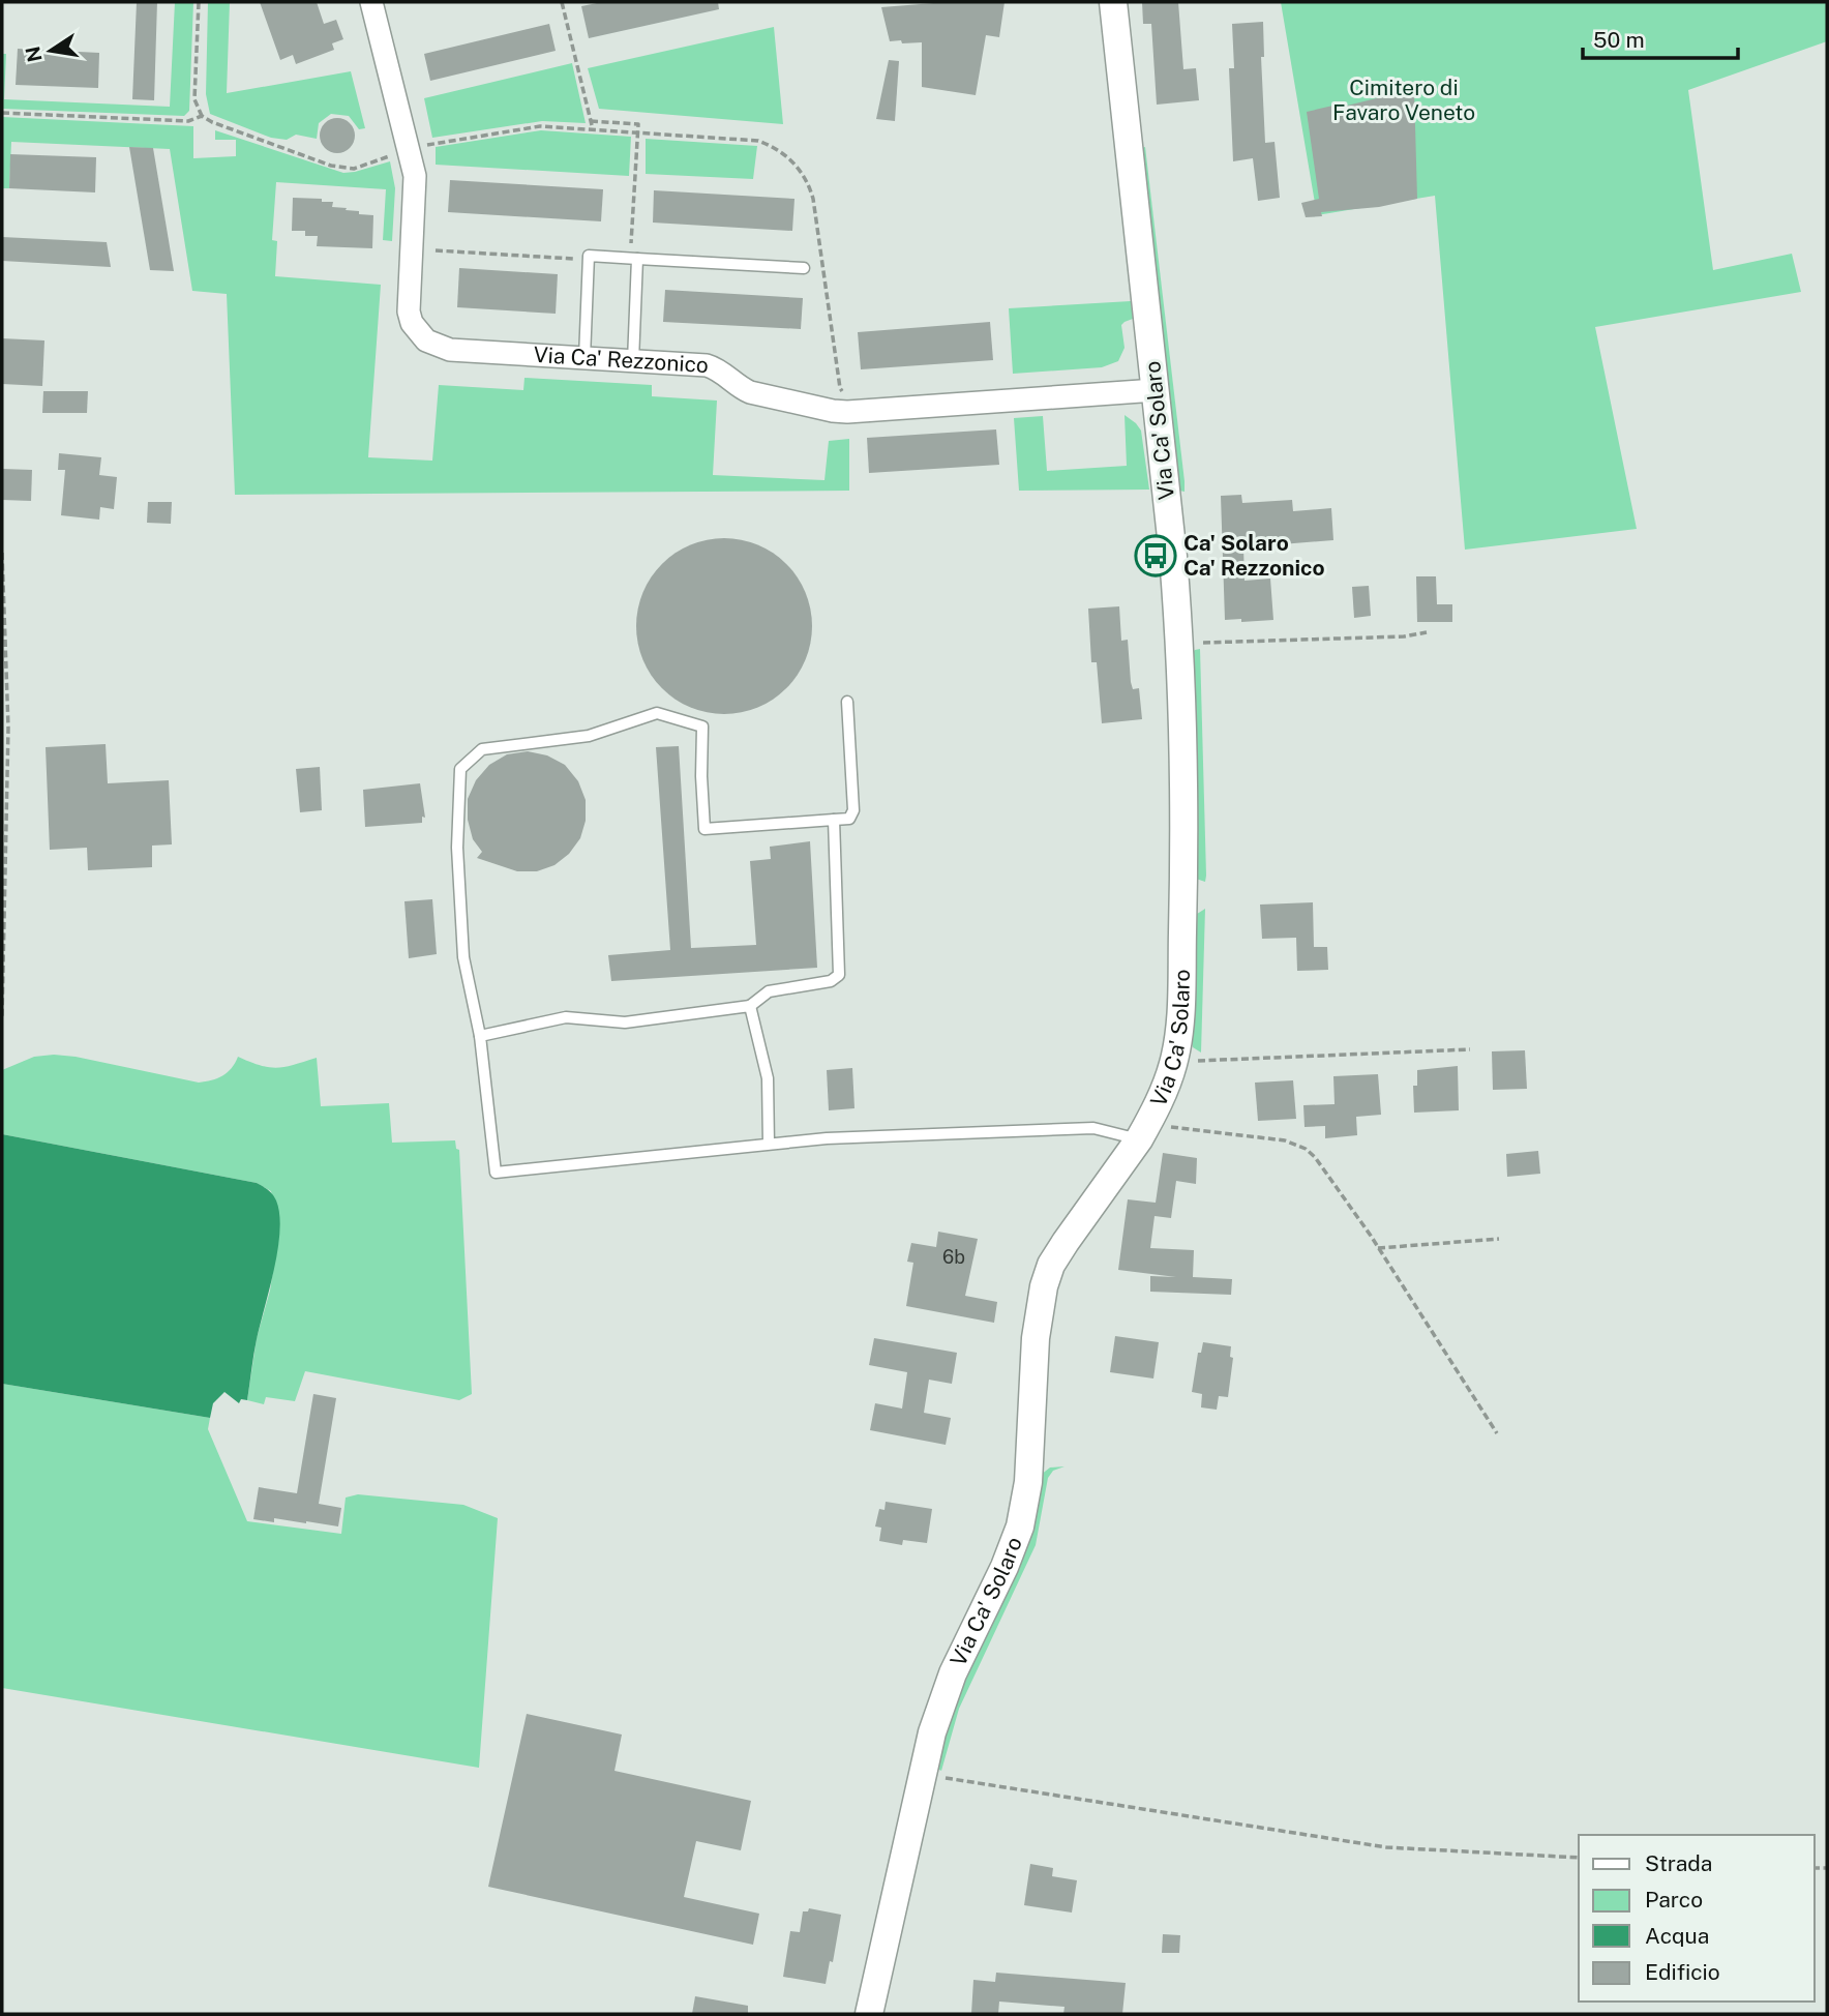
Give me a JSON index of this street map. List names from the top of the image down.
{
  "streets": {
    "street": ["Via Ca' Rezzonico", "Via Ca' Solaro"]
  },
  "crossings": [
    ["Via Ca' Rezzonico", "Via Ca' Solaro"]
  ],
  "parks": ["Cimitero di Favaro Veneto"],
  "places": {
    "bus stop": ["Ca' Solaro Ca' Rezzonico"]
  },
  "house_numbers": ["6b"],
  "legend": [
    "Strada",
    "Parco",
    "Acqua",
    "Edificio"
  ],
  "scale_bar": "50 m",
  "north": "left"
}
